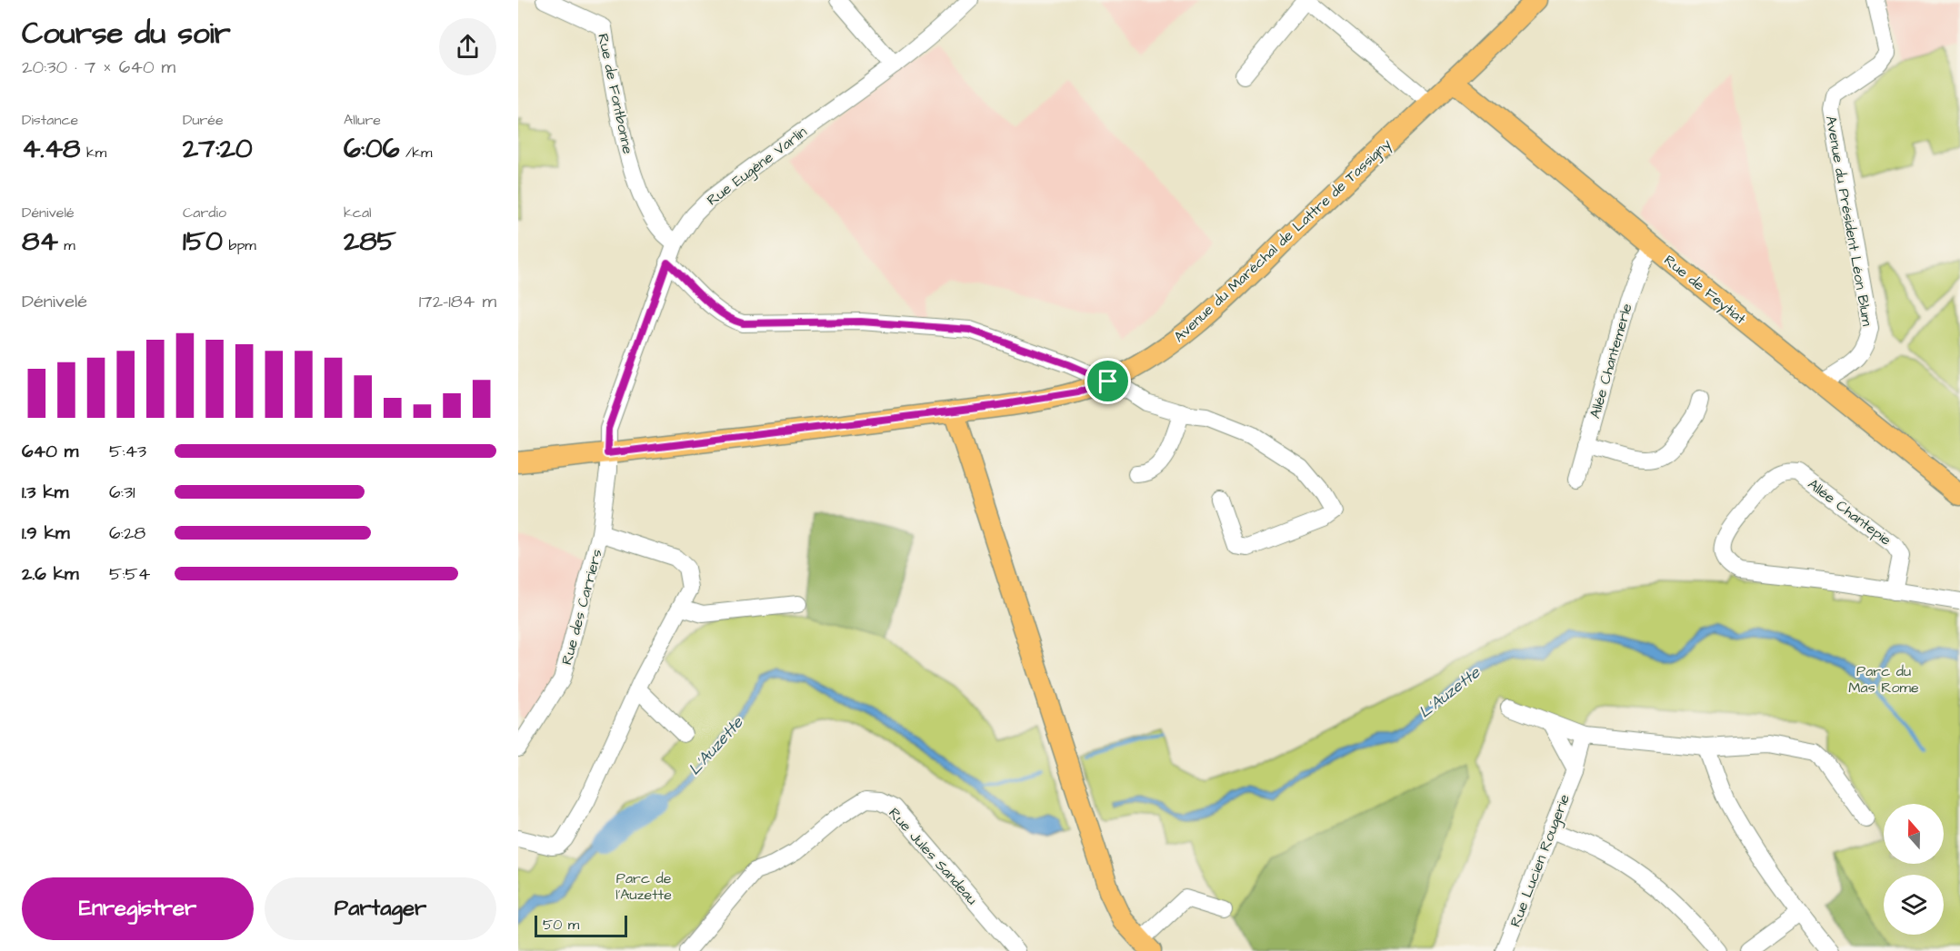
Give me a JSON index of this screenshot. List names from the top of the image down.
{
  "streets": {
    "main road": ["Avenue du Maréchal de Lattre de Tassigny", "Rue de Feytiat"],
    "street": [
      "Rue de Fontbonne",
      "Rue Eugène Varlin",
      "Avenue du Président Léon Blum",
      "Allée Chantemerle",
      "Allée Chantepie",
      "Rue des Carriers",
      "Rue Jules Sandeau",
      "Rue Lucien Rougerie"
    ]
  },
  "crossings": [
    ["Rue de Fontbonne", "Rue Eugène Varlin"],
    ["Rue Eugène Varlin", "Avenue du Maréchal de Lattre de Tassigny"],
    ["Rue Eugène Varlin", "Rue des Carriers"],
    ["Avenue du Président Léon Blum", "Rue de Feytiat"],
    ["Avenue du Maréchal de Lattre de Tassigny", "Rue de Feytiat"],
    ["Avenue du Maréchal de Lattre de Tassigny", "Rue des Carriers"],
    ["Rue de Feytiat", "Allée Chantemerle"]
  ],
  "water": ["L'Auzette"],
  "parks": ["Parc du Mas Rome", "Parc de l'Auzette"],
  "scale_bar": "50 m",
  "north": "top",
  "page": {
    "heading": ["Course du soir", "20:30 · 7 × 640 m"],
    "stats": [
      ["Distance", "4.48 km"],
      ["Durée", "27:20"],
      ["Allure", "6:06 /km"],
      ["Dénivelé", "84 m"],
      ["Cardio", "150 bpm"],
      ["kcal", "285"]
    ],
    "chart": ["Dénivelé", "172–184 m"],
    "list": [
      {
        "name": "640 m",
        "note": "5:43"
      },
      {
        "name": "1.3 km",
        "note": "6:31"
      },
      {
        "name": "1.9 km",
        "note": "6:28"
      },
      {
        "name": "2.6 km",
        "note": "5:54"
      }
    ],
    "buttons": ["Enregistrer", "Partager"],
    "scale": "50 m"
  }
}
